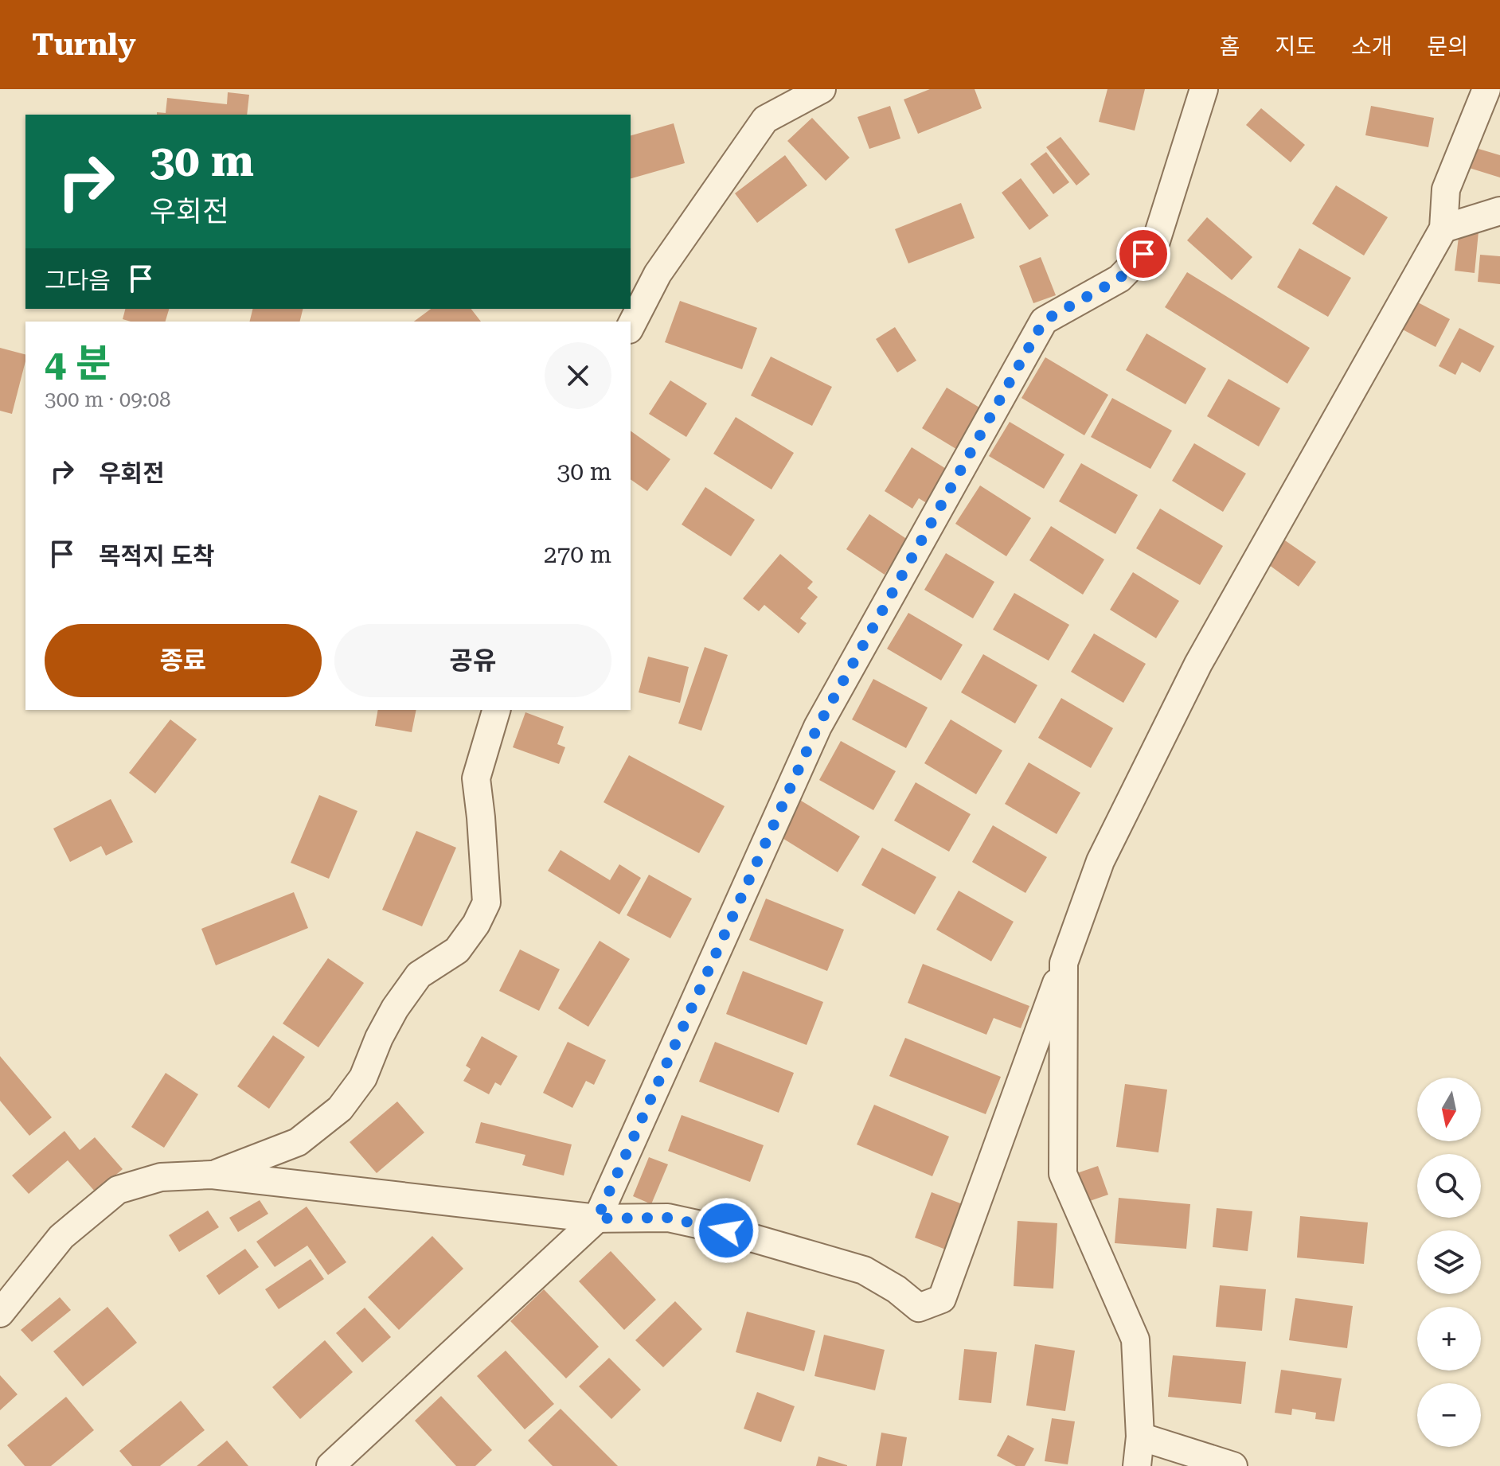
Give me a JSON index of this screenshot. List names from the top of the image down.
{
  "north": "bottom",
  "page": {
    "header": "Turnly",
    "nav": [
      "홈",
      "지도",
      "소개",
      "문의"
    ],
    "turn": ["30 m", "우회전"],
    "then": "그다음",
    "heading": ["4 분", "300 m · 09:08"],
    "list": [
      {
        "name": "우회전",
        "value": "30 m"
      },
      {
        "name": "목적지 도착",
        "value": "270 m"
      }
    ],
    "buttons": ["종료", "공유"],
    "map_buttons": ["+", "−"]
  }
}
